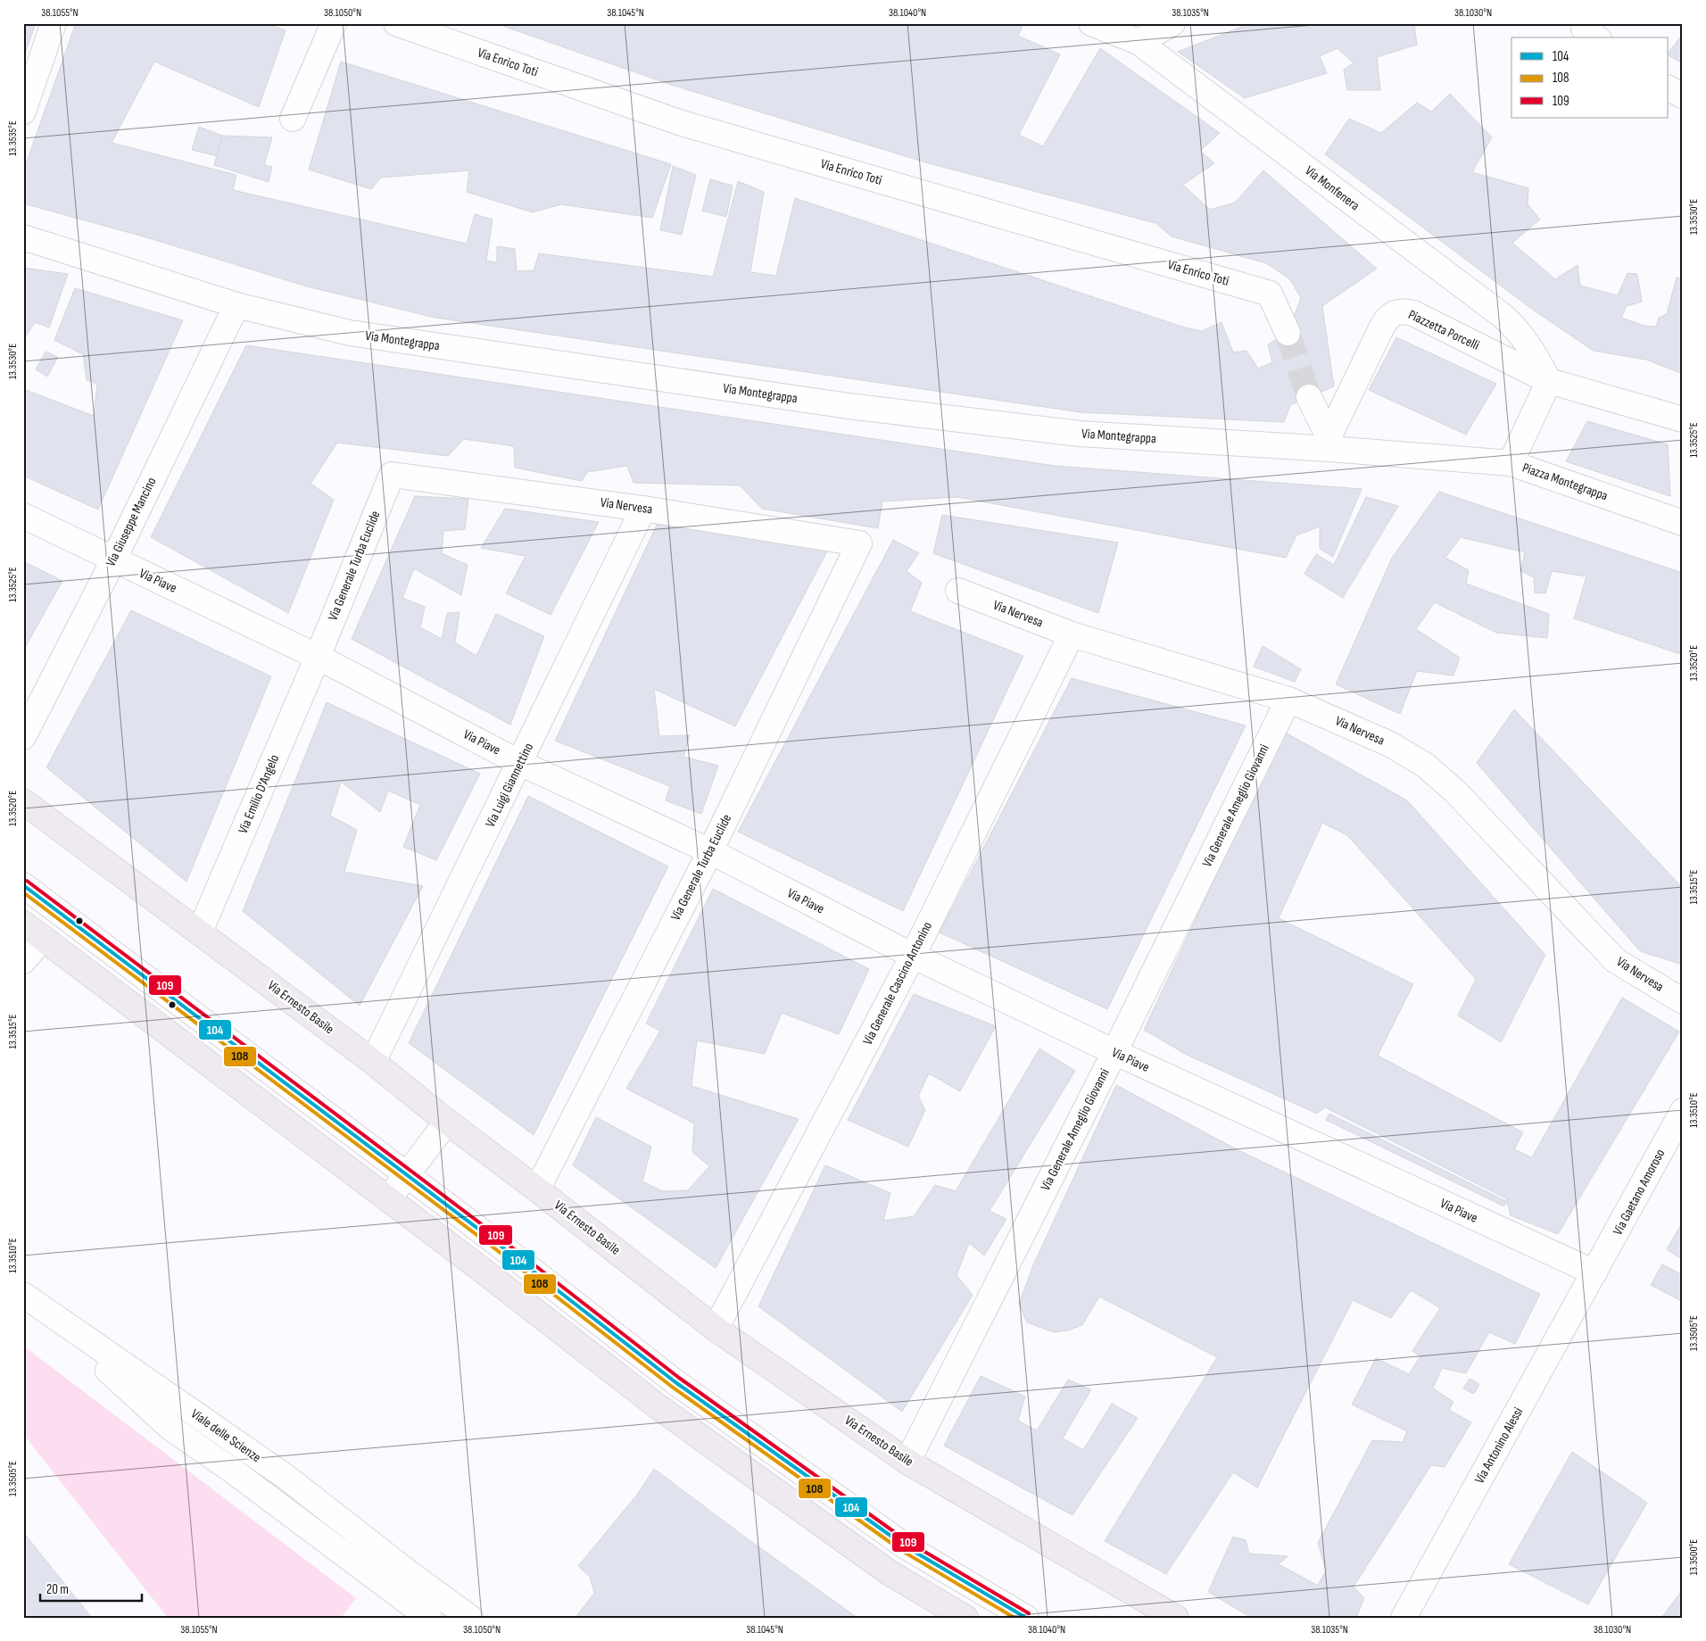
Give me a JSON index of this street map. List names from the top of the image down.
{
  "streets": {
    "main road": ["Via Ernesto Basile"],
    "street": [
      "Via Enrico Toti",
      "Via Monfenera",
      "Piazzetta Porcelli",
      "Via Montegrappa",
      "Piazza Montegrappa",
      "Via Nervesa",
      "Via Giuseppe Mancino",
      "Via Generale Turba Euclide",
      "Via Piave",
      "Via Luigi Giannettino",
      "Via Emilio D'Angelo",
      "Via Generale Ameglio Giovanni",
      "Via Generale Cascino Antonino",
      "Via Gaetano Amoroso",
      "Viale delle Scienze",
      "Via Antonino Alessi"
    ]
  },
  "crossings": [
    ["Via Monfenera", "Piazzetta Porcelli"],
    ["Via Monfenera", "Piazza Montegrappa"],
    ["Piazzetta Porcelli", "Via Montegrappa"],
    ["Piazzetta Porcelli", "Piazza Montegrappa"],
    ["Via Montegrappa", "Piazza Montegrappa"],
    ["Via Montegrappa", "Via Giuseppe Mancino"],
    ["Via Nervesa", "Via Generale Turba Euclide"],
    ["Via Nervesa", "Via Luigi Giannettino"],
    ["Via Nervesa", "Via Generale Ameglio Giovanni"],
    ["Via Nervesa", "Via Generale Cascino Antonino"],
    ["Via Giuseppe Mancino", "Via Piave"],
    ["Via Generale Turba Euclide", "Via Piave"],
    ["Via Generale Turba Euclide", "Via Emilio D'Angelo"],
    ["Via Generale Turba Euclide", "Via Ernesto Basile"],
    ["Via Piave", "Via Luigi Giannettino"],
    ["Via Piave", "Via Emilio D'Angelo"],
    ["Via Piave", "Via Generale Ameglio Giovanni"],
    ["Via Piave", "Via Generale Cascino Antonino"],
    ["Via Piave", "Via Gaetano Amoroso"],
    ["Via Piave", "Via Antonino Alessi"],
    ["Via Luigi Giannettino", "Via Ernesto Basile"],
    ["Via Emilio D'Angelo", "Via Ernesto Basile"],
    ["Via Generale Ameglio Giovanni", "Via Ernesto Basile"],
    ["Via Generale Cascino Antonino", "Via Ernesto Basile"],
    ["Via Gaetano Amoroso", "Via Antonino Alessi"]
  ],
  "lines": ["transit line 109", "transit line 104", "transit line 108"],
  "legend": ["104", "108", "109"],
  "scale_bar": "20 m",
  "coordinates": [
    "38.1055°N",
    "38.1050°N",
    "38.1045°N",
    "38.1040°N",
    "38.1035°N",
    "38.1030°N",
    "13.3535°E",
    "13.3530°E",
    "13.3525°E",
    "13.3520°E",
    "13.3515°E",
    "13.3510°E",
    "13.3505°E",
    "13.3500°E"
  ]
}
